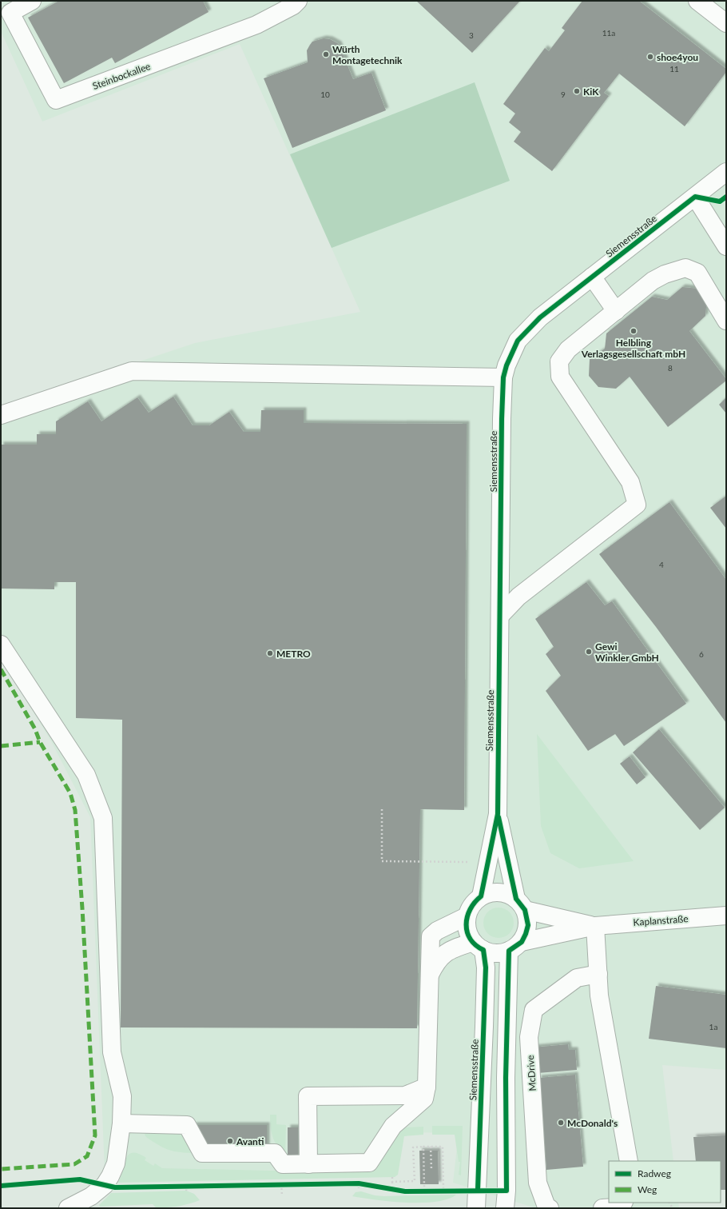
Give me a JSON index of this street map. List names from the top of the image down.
{
  "streets": {
    "street": [
      "Steinbockallee",
      "Siemensstraße",
      "Kaplanstraße",
      "McDrive"
    ]
  },
  "crossings": [
    ["Siemensstraße", "Kaplanstraße"]
  ],
  "places": [
    "Würth Montagetechnik",
    "shoe4you",
    "KiK",
    "Helbling Verlagsgesellschaft mbH",
    "Gewi Winkler GmbH",
    "METRO",
    "McDonald's",
    "Avanti"
  ],
  "house_numbers": [
    "11a",
    "3",
    "11",
    "10",
    "9",
    "8",
    "4",
    "6",
    "1a"
  ],
  "legend": ["Radweg", "Weg"]
}
